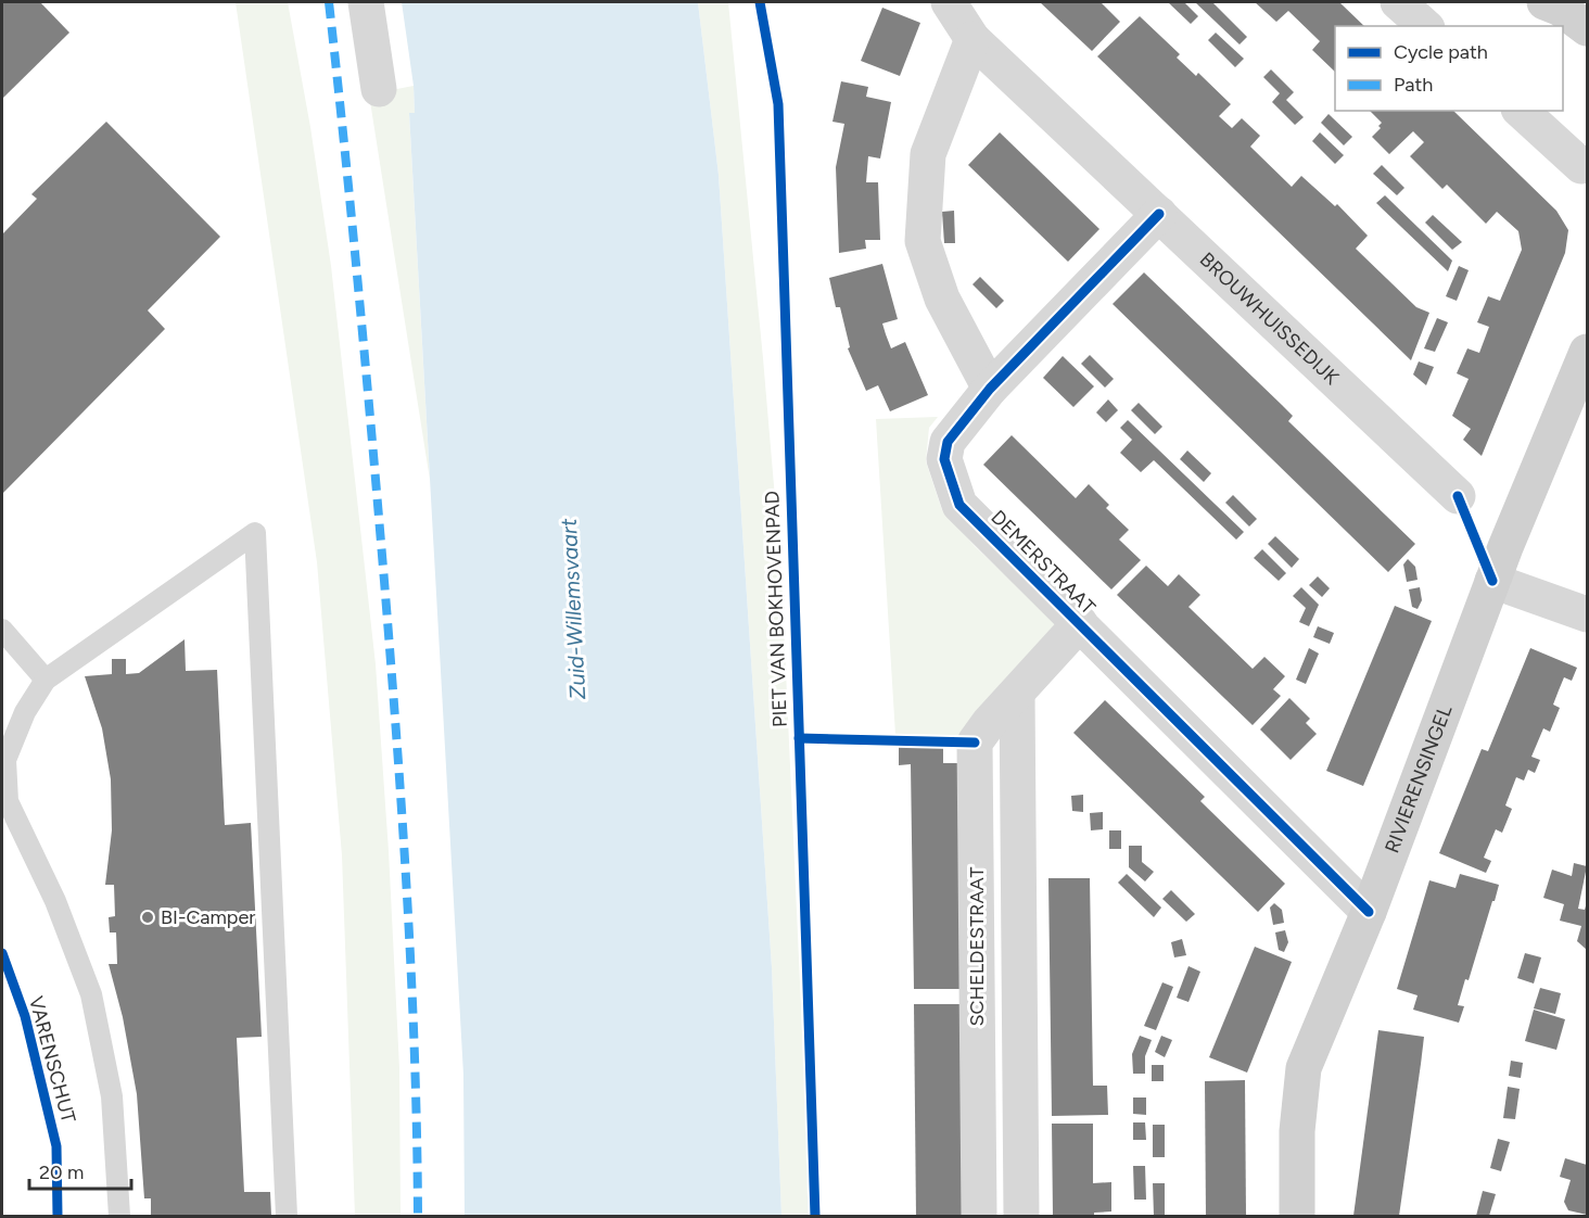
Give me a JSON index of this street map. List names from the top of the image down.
{
  "streets": {
    "street": [
      "BROUWHUISSEDIJK",
      "DEMERSTRAAT",
      "RIVIERENSINGEL",
      "SCHELDESTRAAT"
    ],
    "cycle path": ["PIET VAN BOKHOVENPAD", "VARENSCHUT"]
  },
  "crossings": [
    ["BROUWHUISSEDIJK", "DEMERSTRAAT"],
    ["DEMERSTRAAT", "RIVIERENSINGEL"],
    ["DEMERSTRAAT", "SCHELDESTRAAT"]
  ],
  "water": ["Zuid-Willemsvaart"],
  "places": ["BI-Camper"],
  "legend": ["Cycle path", "Path"],
  "scale_bar": "20 m"
}
